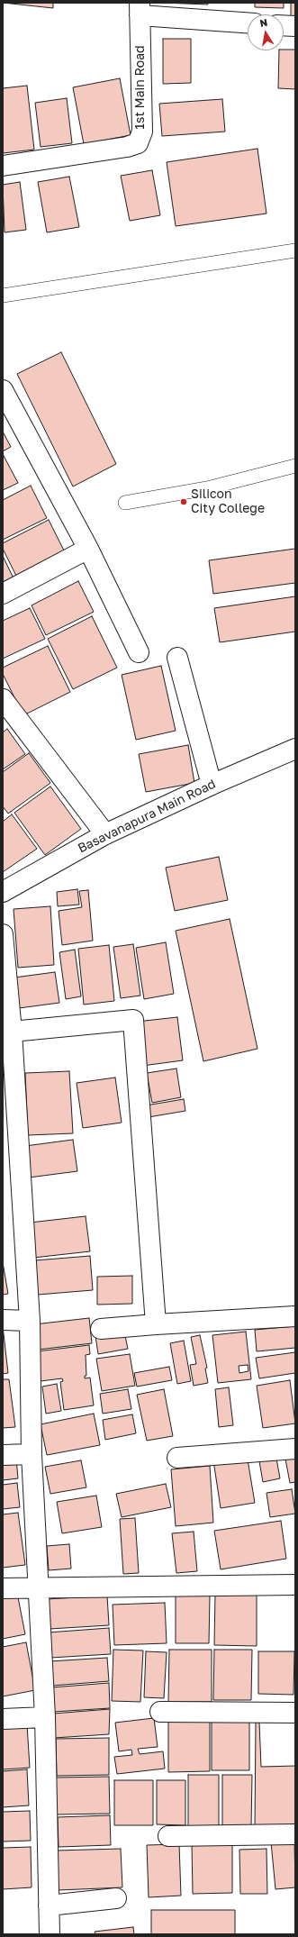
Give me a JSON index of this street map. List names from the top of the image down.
{
  "streets": {
    "street": ["1st Main Road", "Basavanapura Main Road"]
  },
  "places": ["Silicon City College"],
  "north": "top"
}
